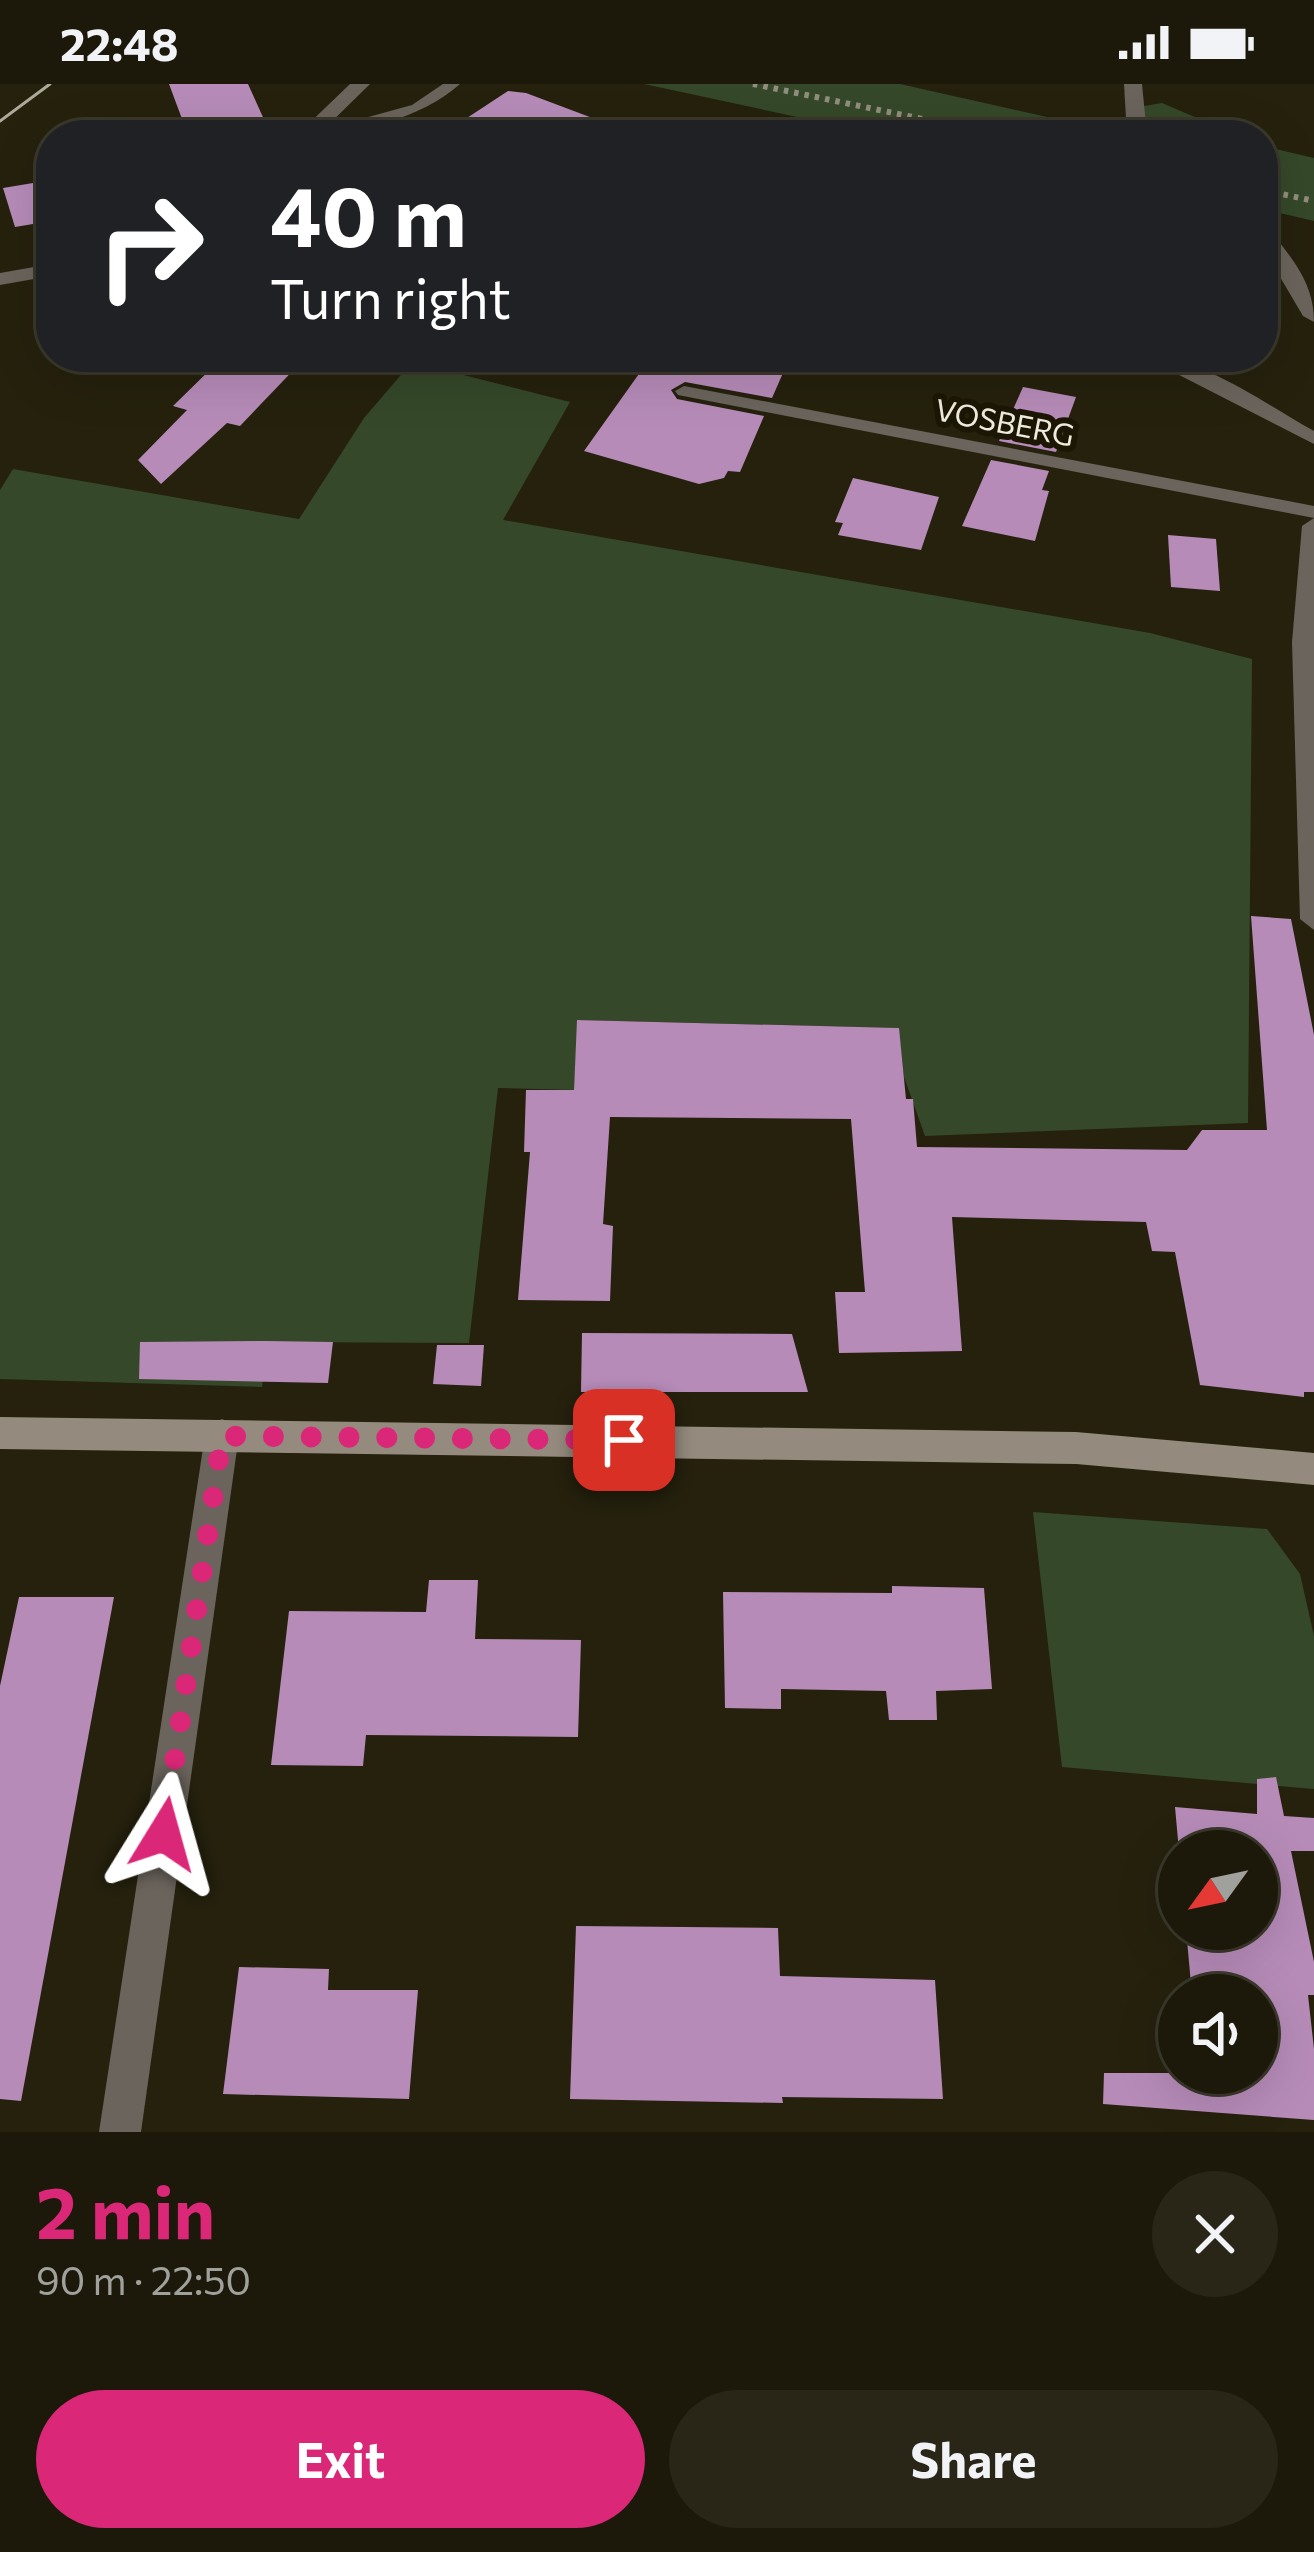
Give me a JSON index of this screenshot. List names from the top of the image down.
{
  "streets": {
    "lane": ["VOSBERG"]
  },
  "north": "bottom left",
  "page": {
    "status": "22:48",
    "turn": ["40 m", "Turn right"],
    "heading": ["2 min", "90 m · 22:50"],
    "buttons": ["Exit", "Share"]
  }
}
